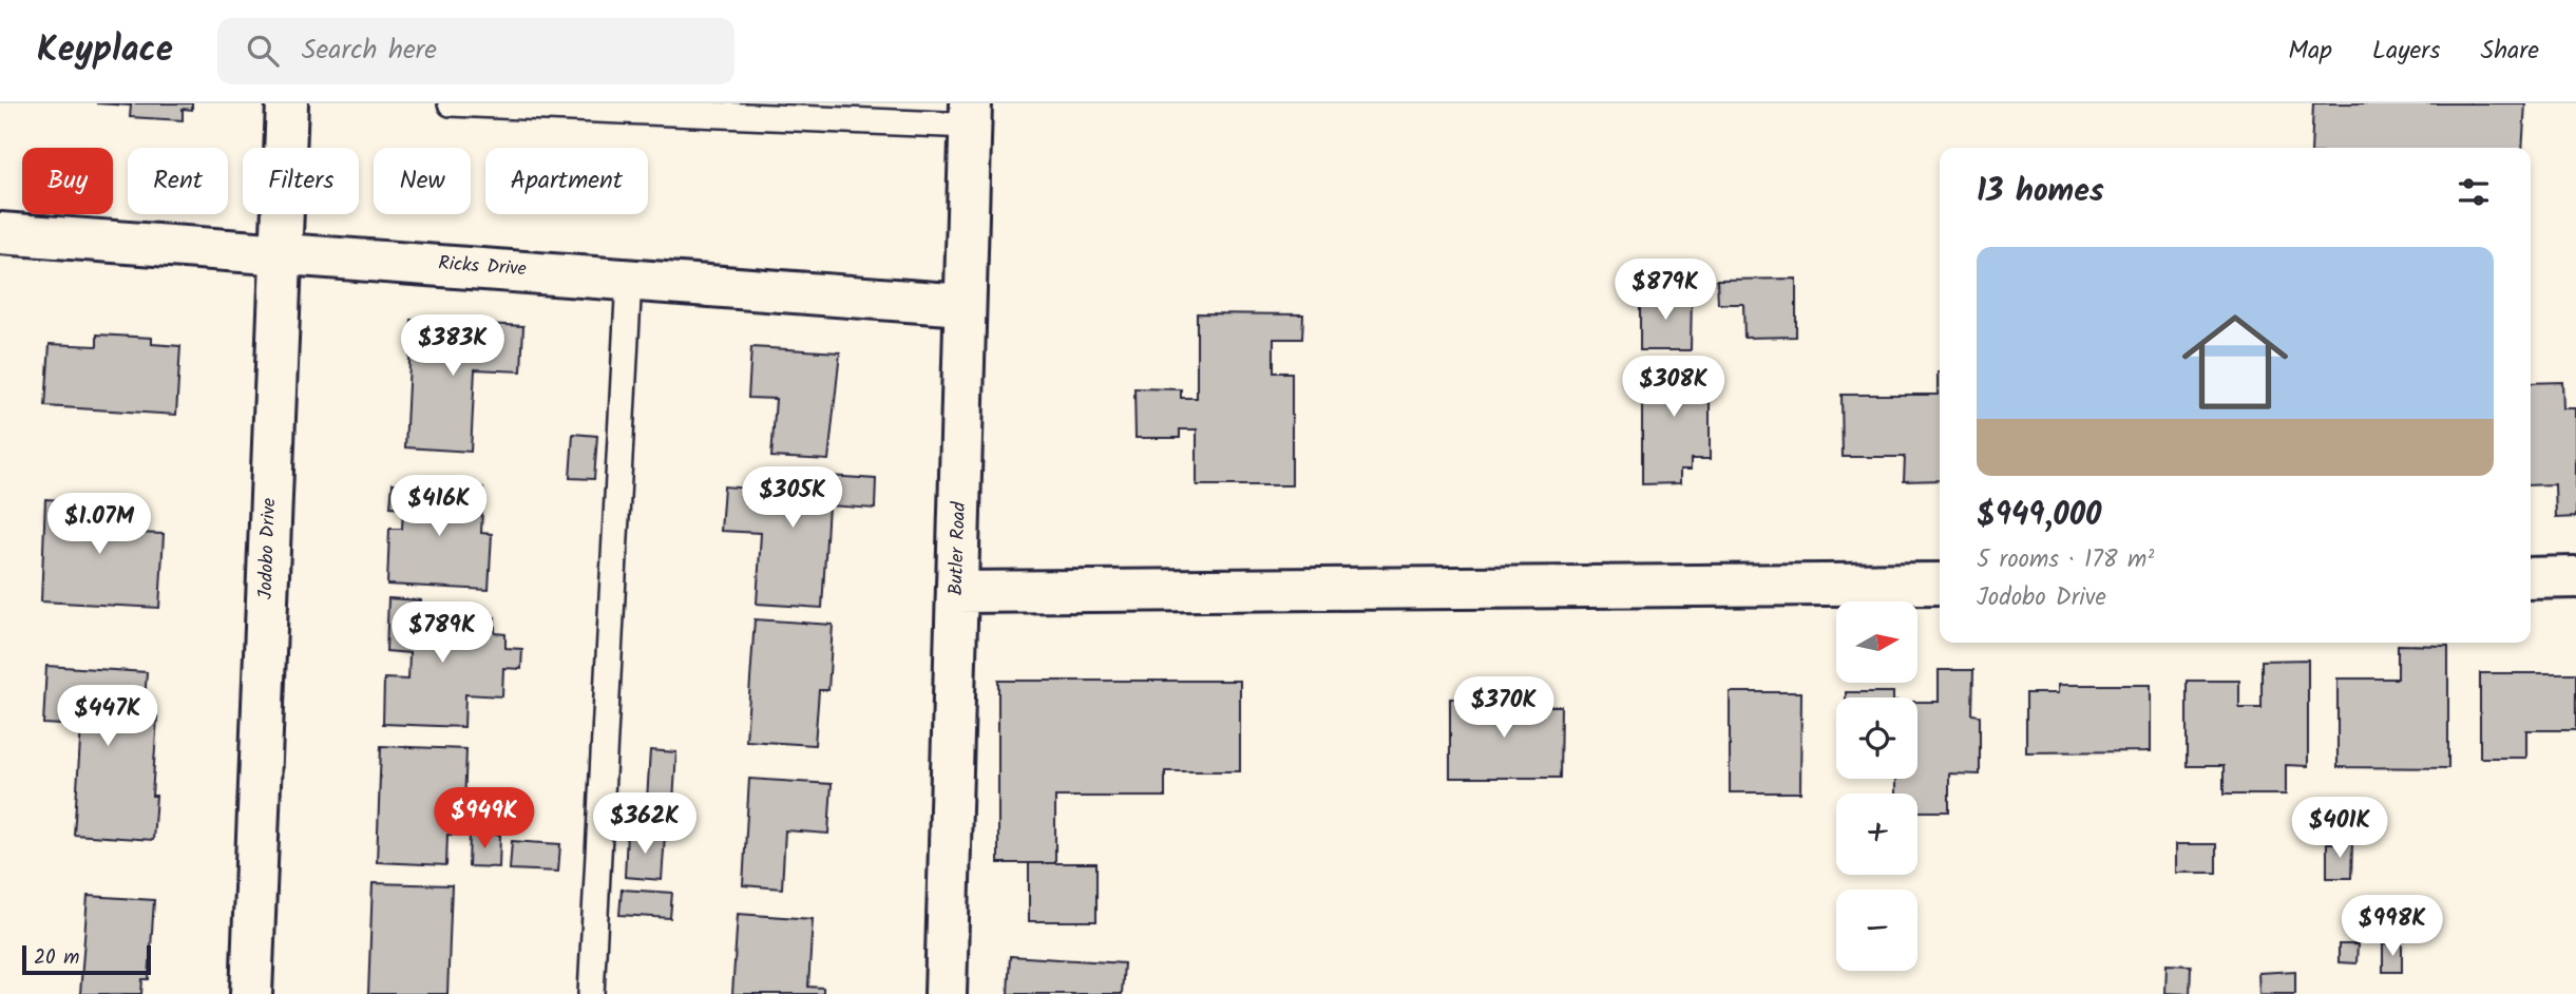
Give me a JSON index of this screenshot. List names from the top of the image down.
{
  "streets": {
    "street": ["Ricks Drive", "Jodobo Drive", "Butler Road"]
  },
  "crossings": [
    ["Ricks Drive", "Jodobo Drive"],
    ["Ricks Drive", "Butler Road"]
  ],
  "scale_bar": "20 m",
  "north": "right",
  "page": {
    "header": "Keyplace",
    "search": "Search here",
    "nav": ["Map", "Layers", "Share"],
    "chip": [
      "Buy",
      "Rent",
      "Filters",
      "New",
      "Apartment"
    ],
    "heading": "13 homes",
    "list": [
      {
        "name": "$949,000",
        "note": "5 rooms · 178 m² · Jodobo Drive"
      }
    ],
    "price": [
      "$879K",
      "$383K",
      "$308K",
      "$305K",
      "$416K",
      "$1.07M",
      "$789K",
      "$370K",
      "$447K",
      "$949K",
      "$362K",
      "$401K",
      "$998K"
    ],
    "map_buttons": ["+", "−"],
    "scale": "20 m"
  }
}
